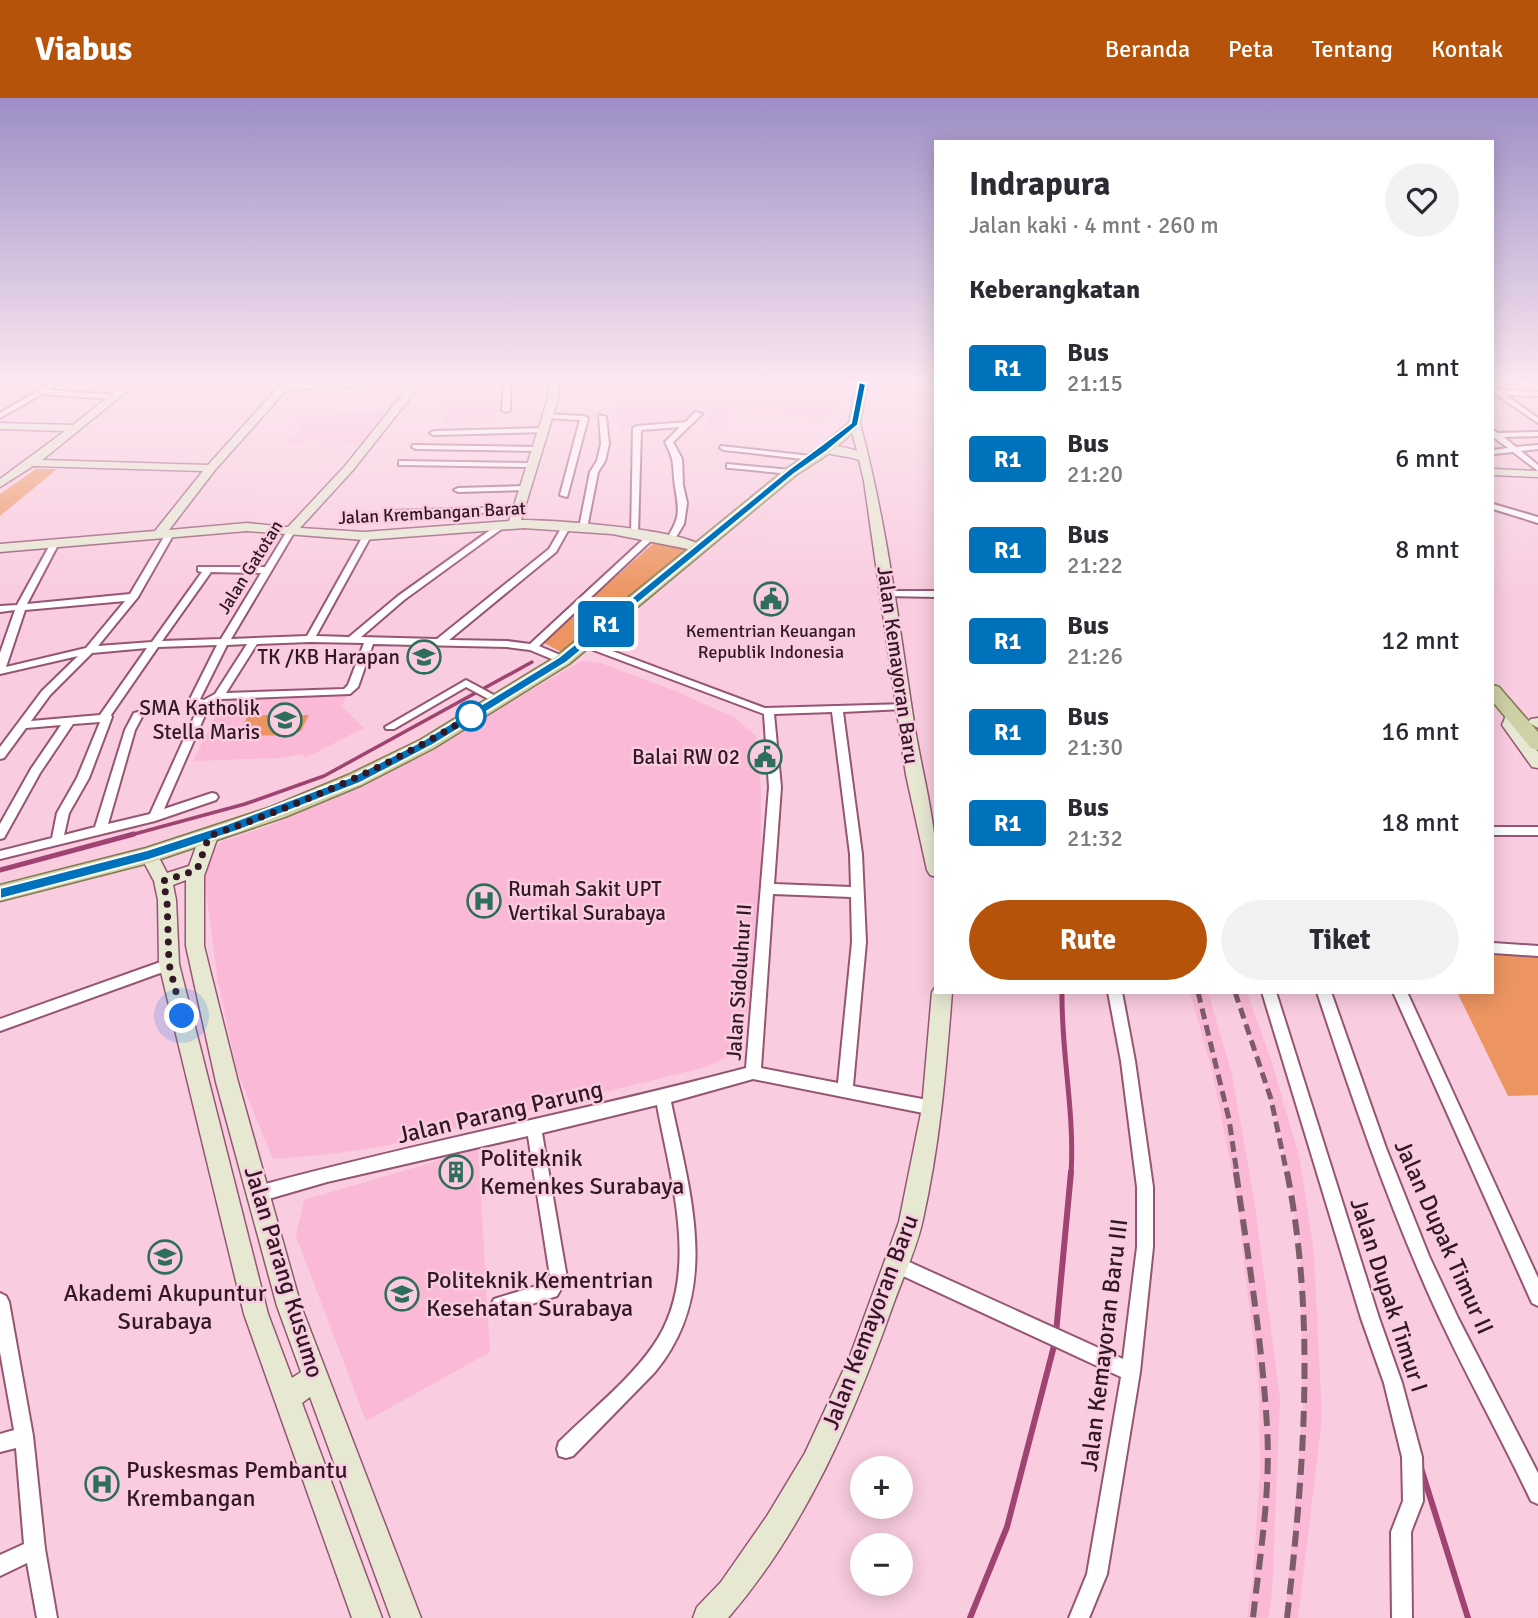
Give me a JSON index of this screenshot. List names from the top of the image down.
{
  "streets": {
    "street": [
      "Jalan Krembangan Barat",
      "Jalan Gatotan",
      "Jalan Kemayoran Baru",
      "Jalan Sidoluhur II",
      "Jalan Parang Parung",
      "Jalan Dupak Timur II",
      "Jalan Parang Kusumo",
      "Jalan Dupak Timur I",
      "Jalan Kemayoran Baru III"
    ]
  },
  "crossings": [
    ["Jalan Krembangan Barat", "Jalan Gatotan"],
    ["Jalan Kemayoran Baru", "Jalan Sidoluhur II"],
    ["Jalan Sidoluhur II", "Jalan Parang Parung"],
    ["Jalan Parang Parung", "Jalan Parang Kusumo"]
  ],
  "places": {
    "public building": ["Kementrian Keuangan Republik Indonesia", "Balai RW 02"],
    "school or university": [
      "TK /KB Harapan",
      "SMA Katholik Stella Maris",
      "Akademi Akupuntur Surabaya",
      "Politeknik Kementrian Kesehatan Surabaya"
    ],
    "hospital": ["Rumah Sakit UPT Vertikal Surabaya", "Puskesmas Pembantu Krembangan"],
    "building": ["Politeknik Kemenkes Surabaya"]
  },
  "lines": ["bus line R1"],
  "page": {
    "header": "Viabus",
    "nav": [
      "Beranda",
      "Peta",
      "Tentang",
      "Kontak"
    ],
    "on_map": "R1",
    "heading": [
      ["Indrapura", "Jalan kaki · 4 mnt · 260 m"],
      "Keberangkatan"
    ],
    "list": [
      {
        "mark": "R1",
        "name": "Bus",
        "note": "21:15",
        "value": "1 mnt"
      },
      {
        "mark": "R1",
        "name": "Bus",
        "note": "21:20",
        "value": "6 mnt"
      },
      {
        "mark": "R1",
        "name": "Bus",
        "note": "21:22",
        "value": "8 mnt"
      },
      {
        "mark": "R1",
        "name": "Bus",
        "note": "21:26",
        "value": "12 mnt"
      },
      {
        "mark": "R1",
        "name": "Bus",
        "note": "21:30",
        "value": "16 mnt"
      },
      {
        "mark": "R1",
        "name": "Bus",
        "note": "21:32",
        "value": "18 mnt"
      }
    ],
    "buttons": ["Rute", "Tiket"],
    "map_buttons": ["+", "−"]
  }
}
